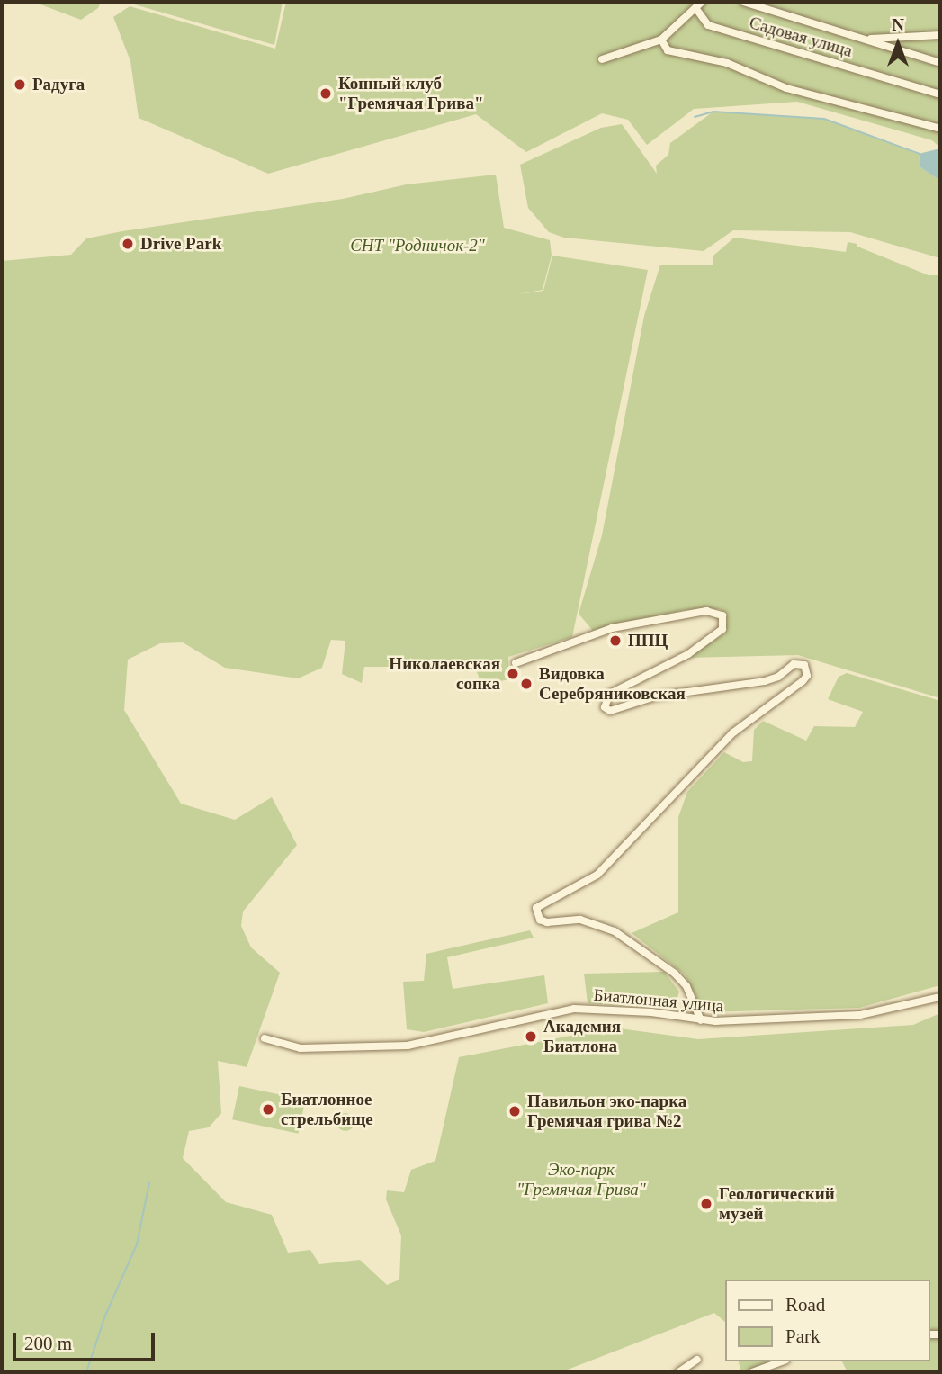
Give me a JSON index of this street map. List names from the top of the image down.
{
  "streets": {
    "street": ["Садовая улица", "Биатлонная улица"]
  },
  "parks": ["СНТ \"Родничок-2\"", "Эко-парк \"Гремячая Грива\""],
  "places": [
    "Радуга",
    "Конный клуб \"Гремячая Грива\"",
    "Drive Park",
    "ППЦ",
    "Николаевская сопка",
    "Видовка Серебряниковская",
    "Академия Биатлона",
    "Биатлонное стрельбище",
    "Павильон эко-парка Гремячая грива №2",
    "Геологический музей"
  ],
  "legend": ["Road", "Park"],
  "scale_bar": "200 m",
  "north": "top"
}
